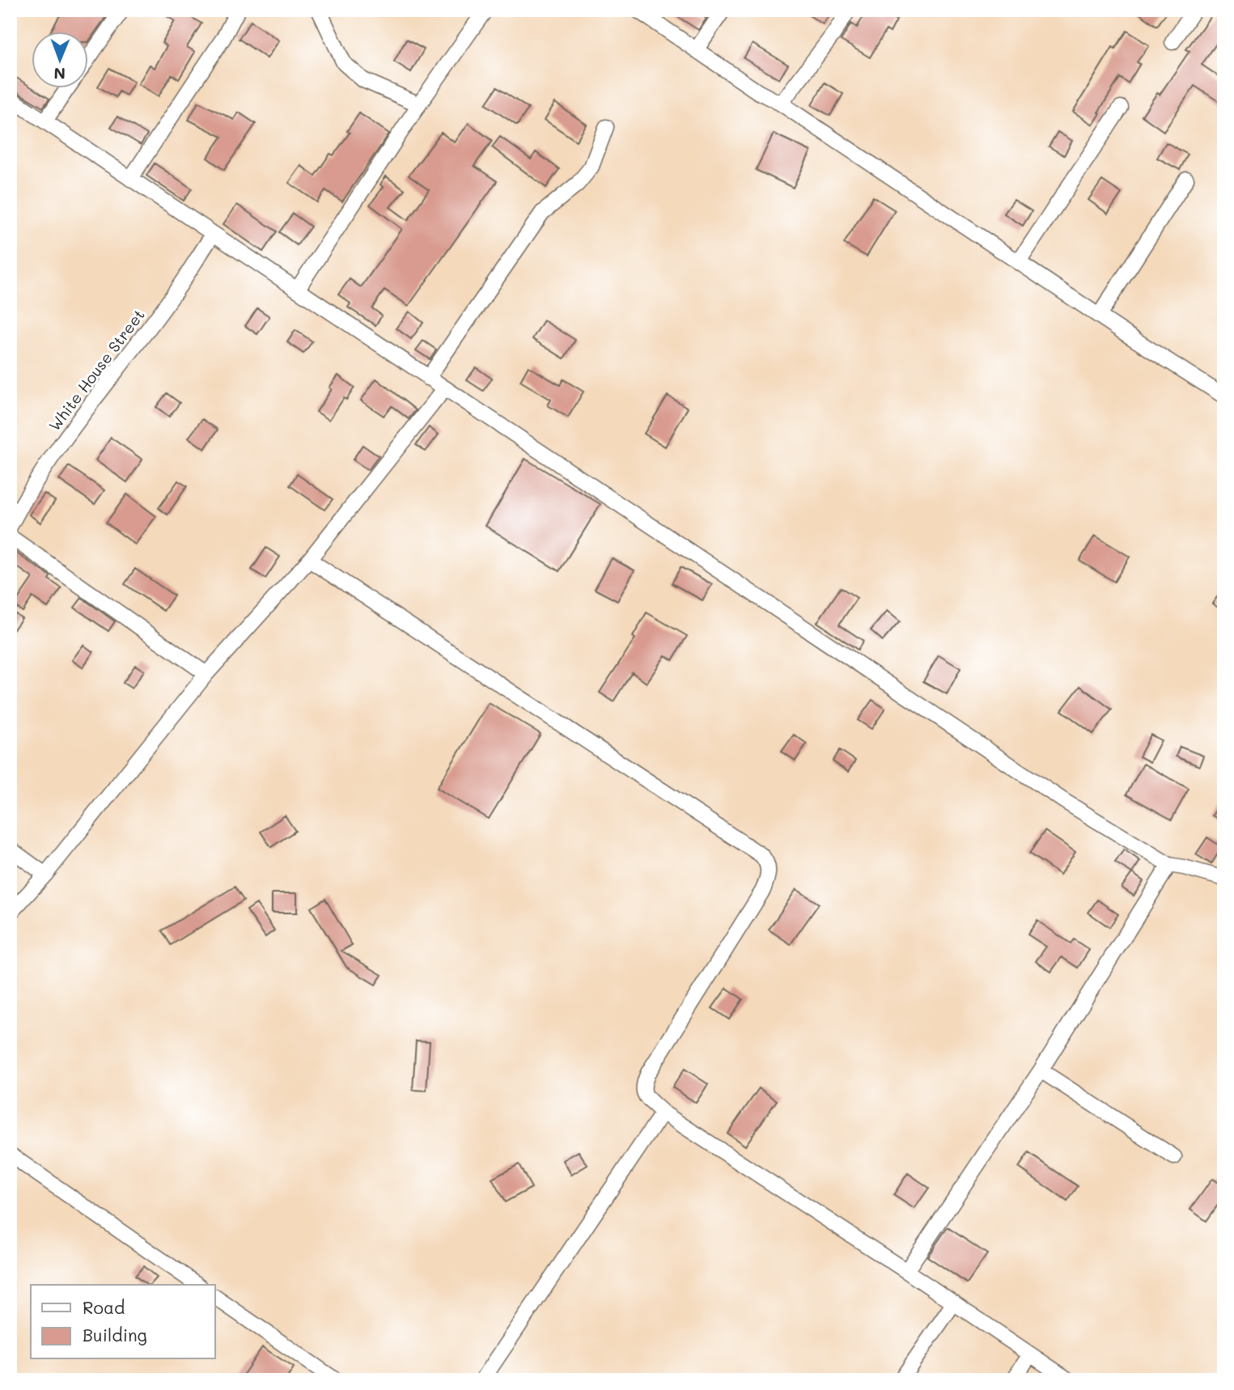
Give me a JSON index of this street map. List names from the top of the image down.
{
  "streets": {
    "street": ["White House Street"]
  },
  "legend": ["Road", "Building"],
  "north": "bottom"
}
